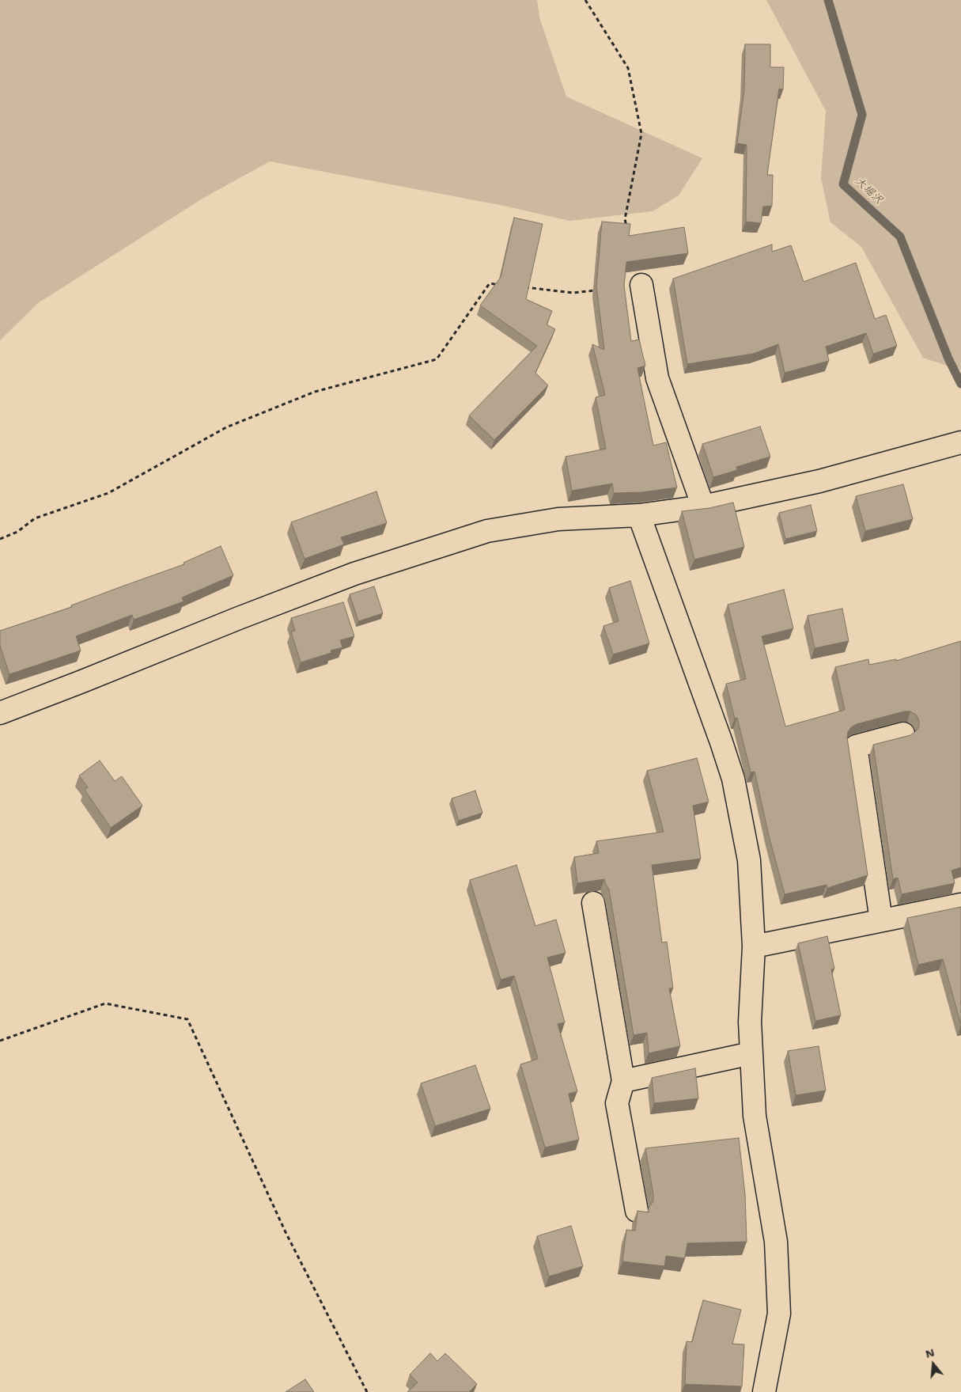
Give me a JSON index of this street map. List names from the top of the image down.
{
  "water": ["大堀沢"],
  "north": "top"
}
